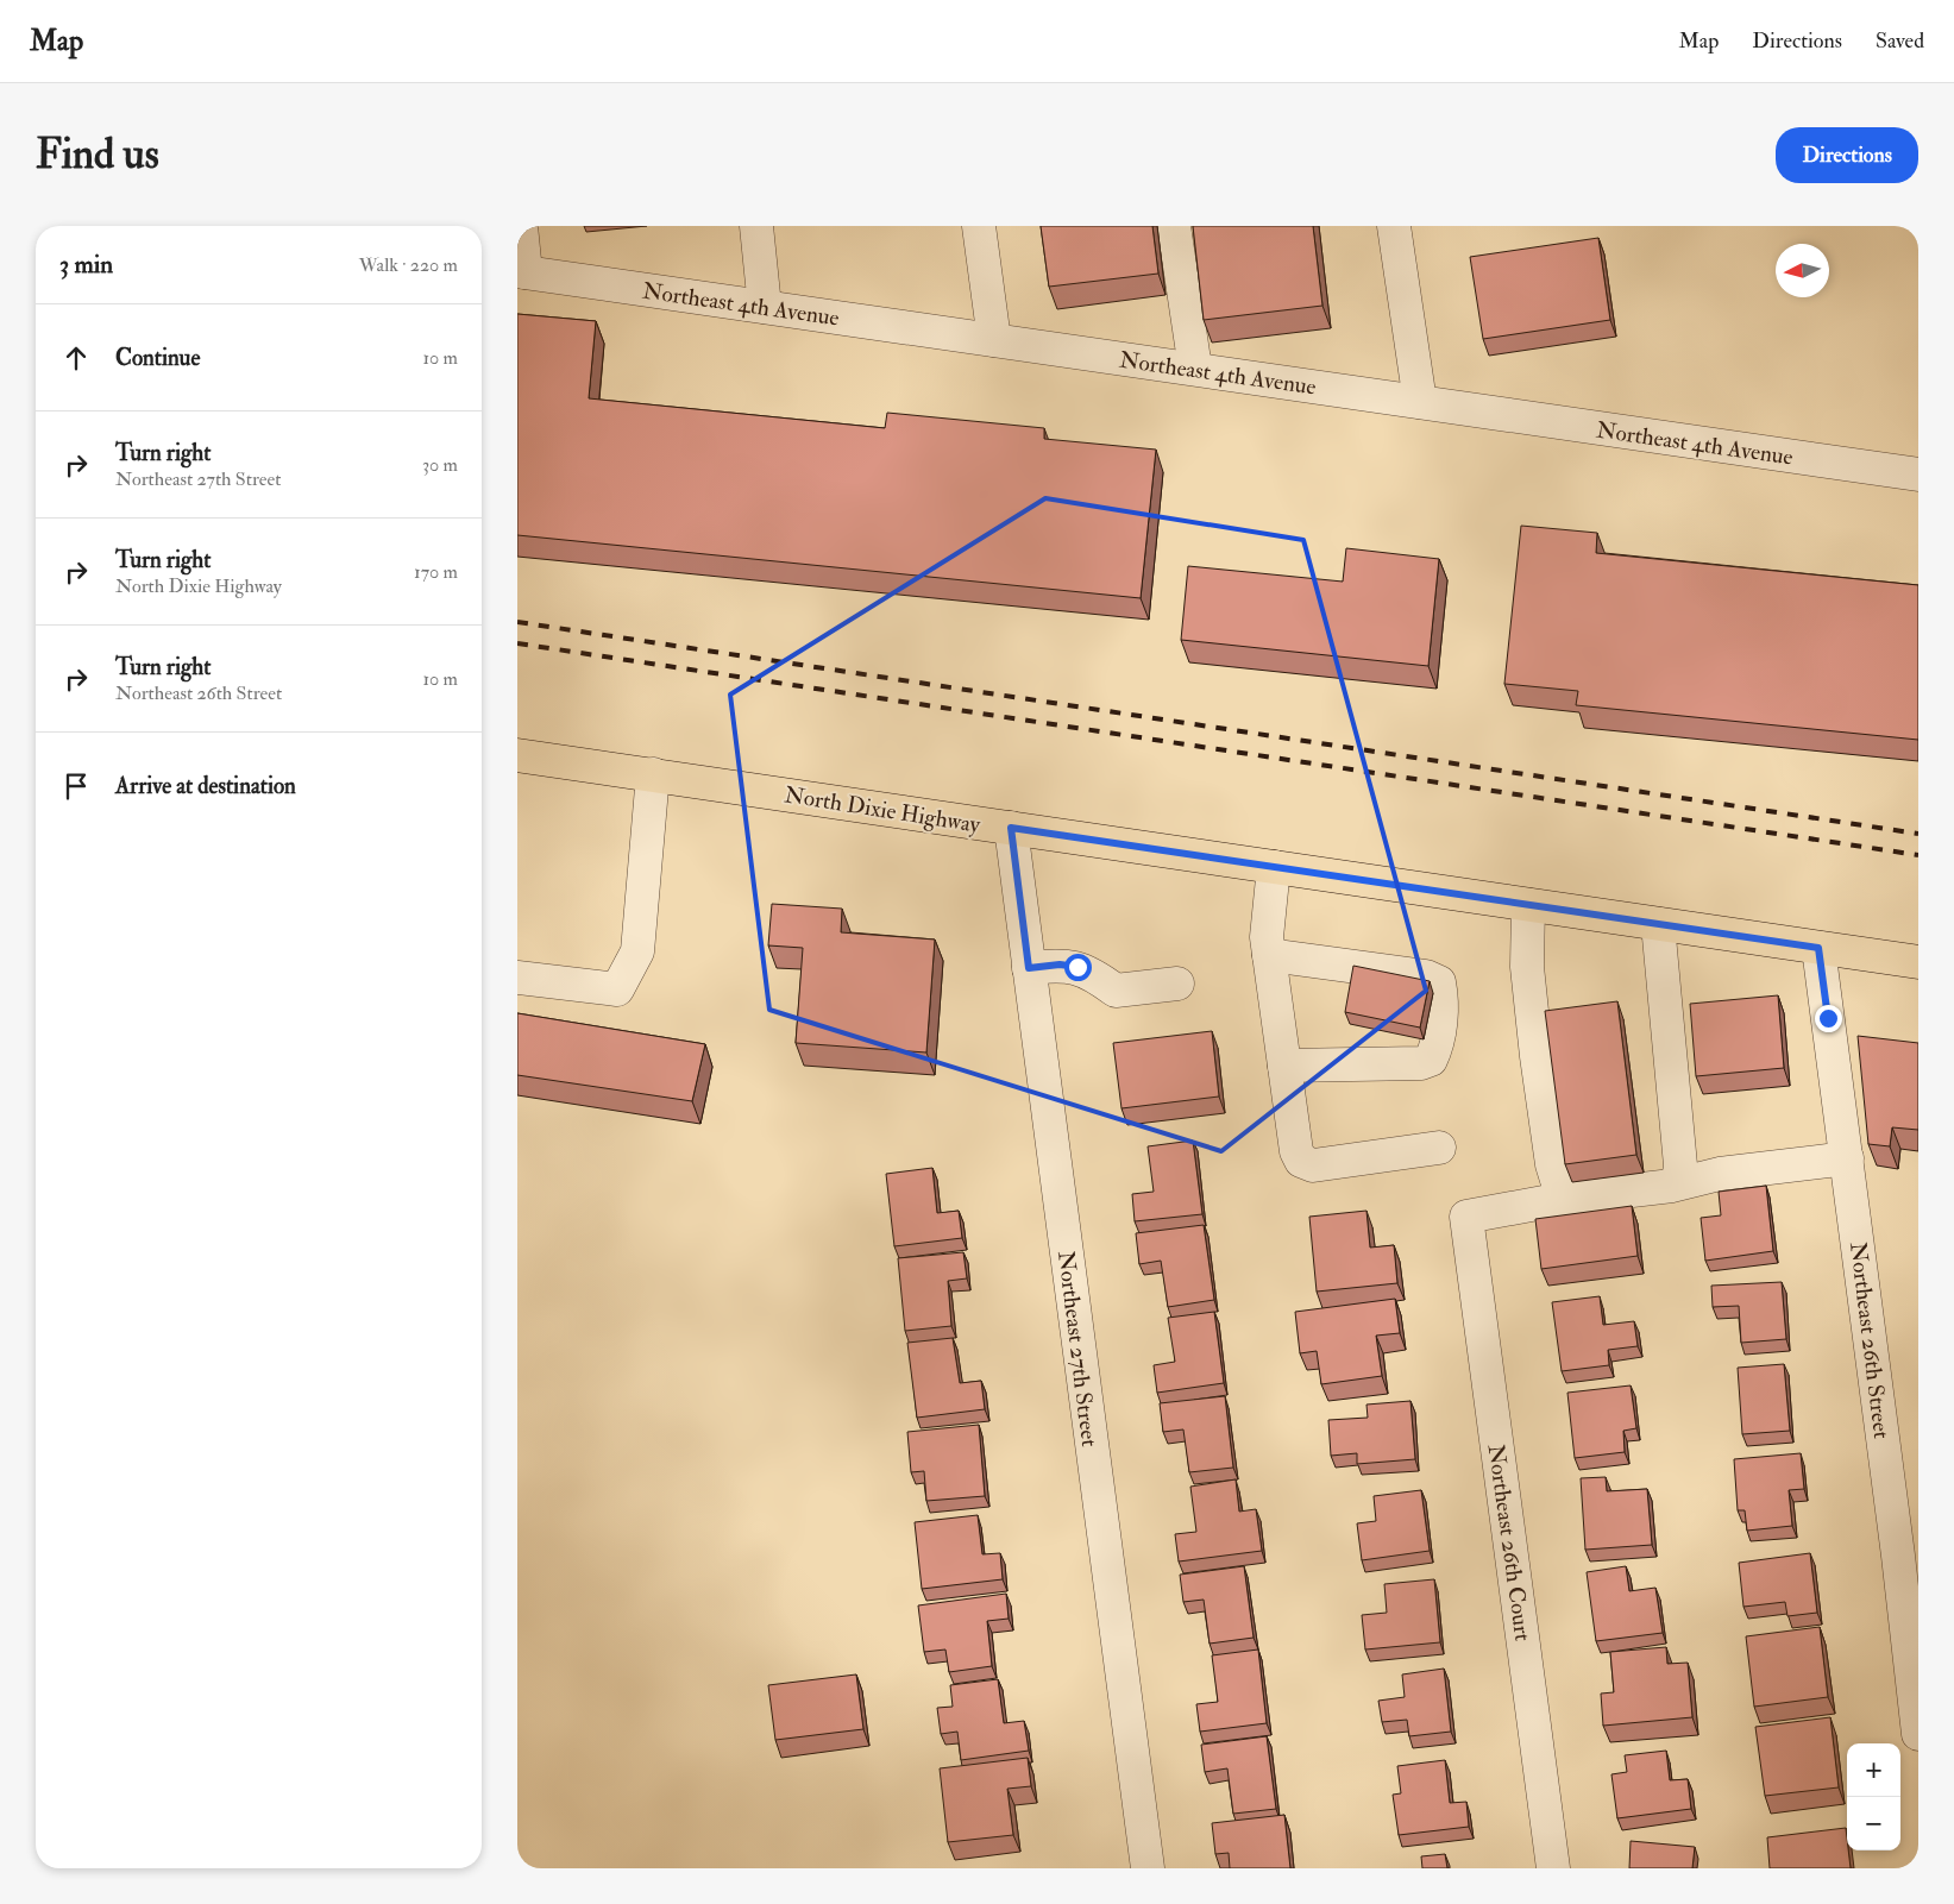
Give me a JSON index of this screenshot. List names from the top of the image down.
{
  "streets": {
    "main road": ["North Dixie Highway"],
    "street": [
      "Northeast 4th Avenue",
      "Northeast 26th Street",
      "Northeast 27th Street",
      "Northeast 26th Court"
    ]
  },
  "crossings": [
    ["North Dixie Highway", "Northeast 26th Street"],
    ["North Dixie Highway", "Northeast 27th Street"]
  ],
  "north": "left",
  "page": {
    "header": "Map",
    "nav": ["Map", "Directions", "Saved"],
    "buttons": "Directions",
    "title": "Find us",
    "heading": ["3 min", "Walk · 220 m"],
    "list": [
      ["Continue", "10 m"],
      ["Turn right", "Northeast 27th Street", "30 m"],
      ["Turn right", "North Dixie Highway", "170 m"],
      ["Turn right", "Northeast 26th Street", "10 m"],
      "Arrive at destination"
    ],
    "map_buttons": ["+", "−"]
  }
}
